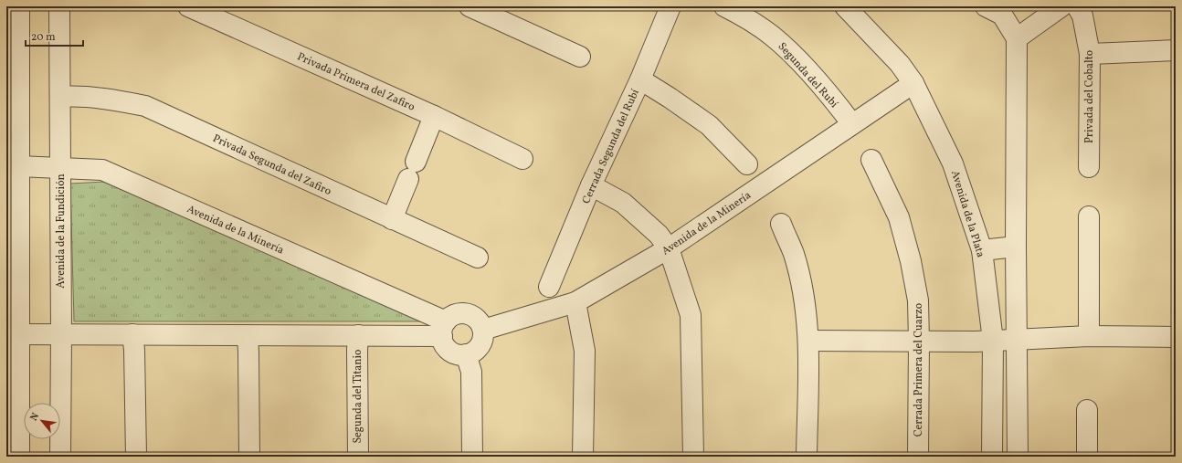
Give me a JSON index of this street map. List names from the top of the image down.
{
  "streets": {
    "street": [
      "Segunda del Rubí",
      "Privada Primera del Zafiro",
      "Privada del Cobalto",
      "Cerrada Segunda del Rubí",
      "Privada Segunda del Zafiro",
      "Avenida de la Plata",
      "Avenida de la Minería",
      "Avenida de la Fundición",
      "Cerrada Primera del Cuarzo",
      "Segunda del Titanio"
    ]
  },
  "crossings": [
    ["Segunda del Rubí", "Avenida de la Minería"],
    ["Privada Segunda del Zafiro", "Avenida de la Fundición"],
    ["Avenida de la Plata", "Avenida de la Minería"],
    ["Avenida de la Minería", "Avenida de la Fundición"]
  ],
  "scale_bar": "20 m",
  "north": "top left"
}
